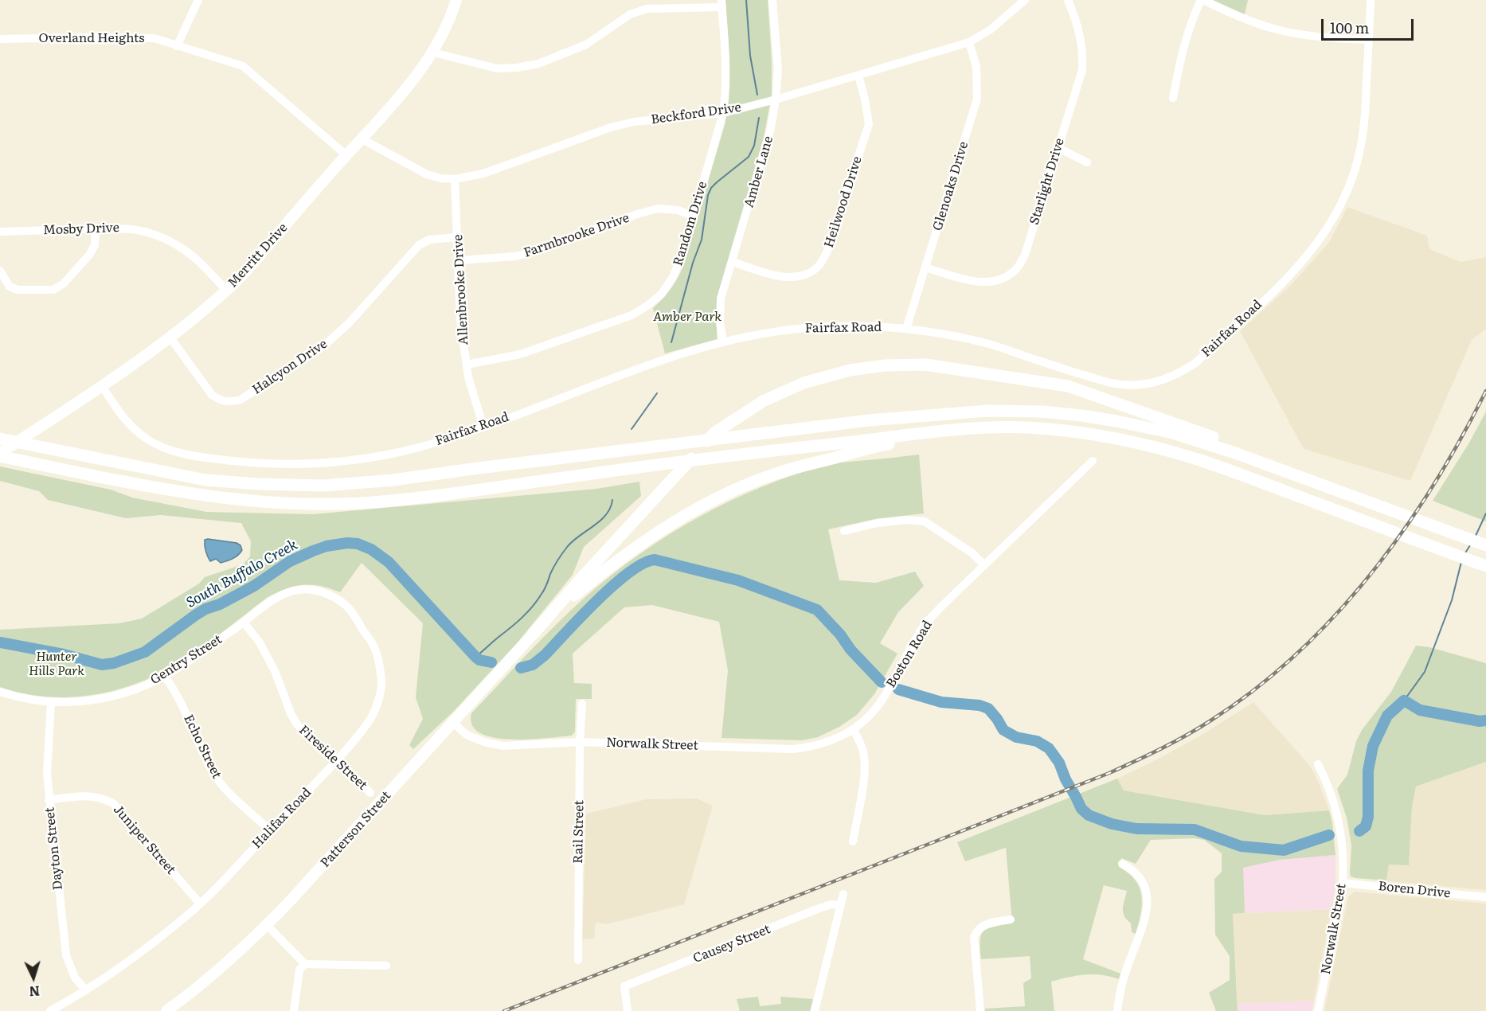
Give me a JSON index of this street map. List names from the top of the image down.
{
  "streets": {
    "main road": ["Merritt Drive", "Patterson Street"],
    "street": [
      "Overland Heights",
      "Beckford Drive",
      "Amber Lane",
      "Starlight Drive",
      "Glenoaks Drive",
      "Heilwood Drive",
      "Random Drive",
      "Mosby Drive",
      "Farmbrooke Drive",
      "Allenbrooke Drive",
      "Fairfax Road",
      "Halcyon Drive",
      "Boston Road",
      "Gentry Street",
      "Norwalk Street",
      "Echo Street",
      "Fireside Street",
      "Halifax Road",
      "Rail Street",
      "Juniper Street",
      "Dayton Street",
      "Boren Drive",
      "Causey Street"
    ]
  },
  "crossings": [
    ["Overland Heights", "Merritt Drive"],
    ["Beckford Drive", "Amber Lane"],
    ["Beckford Drive", "Glenoaks Drive"],
    ["Beckford Drive", "Heilwood Drive"],
    ["Beckford Drive", "Random Drive"],
    ["Beckford Drive", "Merritt Drive"],
    ["Beckford Drive", "Allenbrooke Drive"],
    ["Amber Lane", "Heilwood Drive"],
    ["Amber Lane", "Fairfax Road"],
    ["Starlight Drive", "Glenoaks Drive"],
    ["Glenoaks Drive", "Fairfax Road"],
    ["Random Drive", "Farmbrooke Drive"],
    ["Random Drive", "Allenbrooke Drive"],
    ["Mosby Drive", "Merritt Drive"],
    ["Farmbrooke Drive", "Allenbrooke Drive"],
    ["Merritt Drive", "Fairfax Road"],
    ["Merritt Drive", "Halcyon Drive"],
    ["Allenbrooke Drive", "Fairfax Road"],
    ["Allenbrooke Drive", "Halcyon Drive"],
    ["Boston Road", "Norwalk Street"],
    ["Gentry Street", "Echo Street"],
    ["Gentry Street", "Fireside Street"],
    ["Gentry Street", "Halifax Road"],
    ["Gentry Street", "Dayton Street"],
    ["Norwalk Street", "Patterson Street"],
    ["Norwalk Street", "Rail Street"],
    ["Norwalk Street", "Boren Drive"],
    ["Echo Street", "Halifax Road"],
    ["Fireside Street", "Halifax Road"],
    ["Halifax Road", "Juniper Street"],
    ["Halifax Road", "Dayton Street"],
    ["Juniper Street", "Dayton Street"]
  ],
  "water": ["South Buffalo Creek"],
  "parks": ["Amber Park", "Hunter Hills Park"],
  "scale_bar": "100 m",
  "north": "bottom"
}
